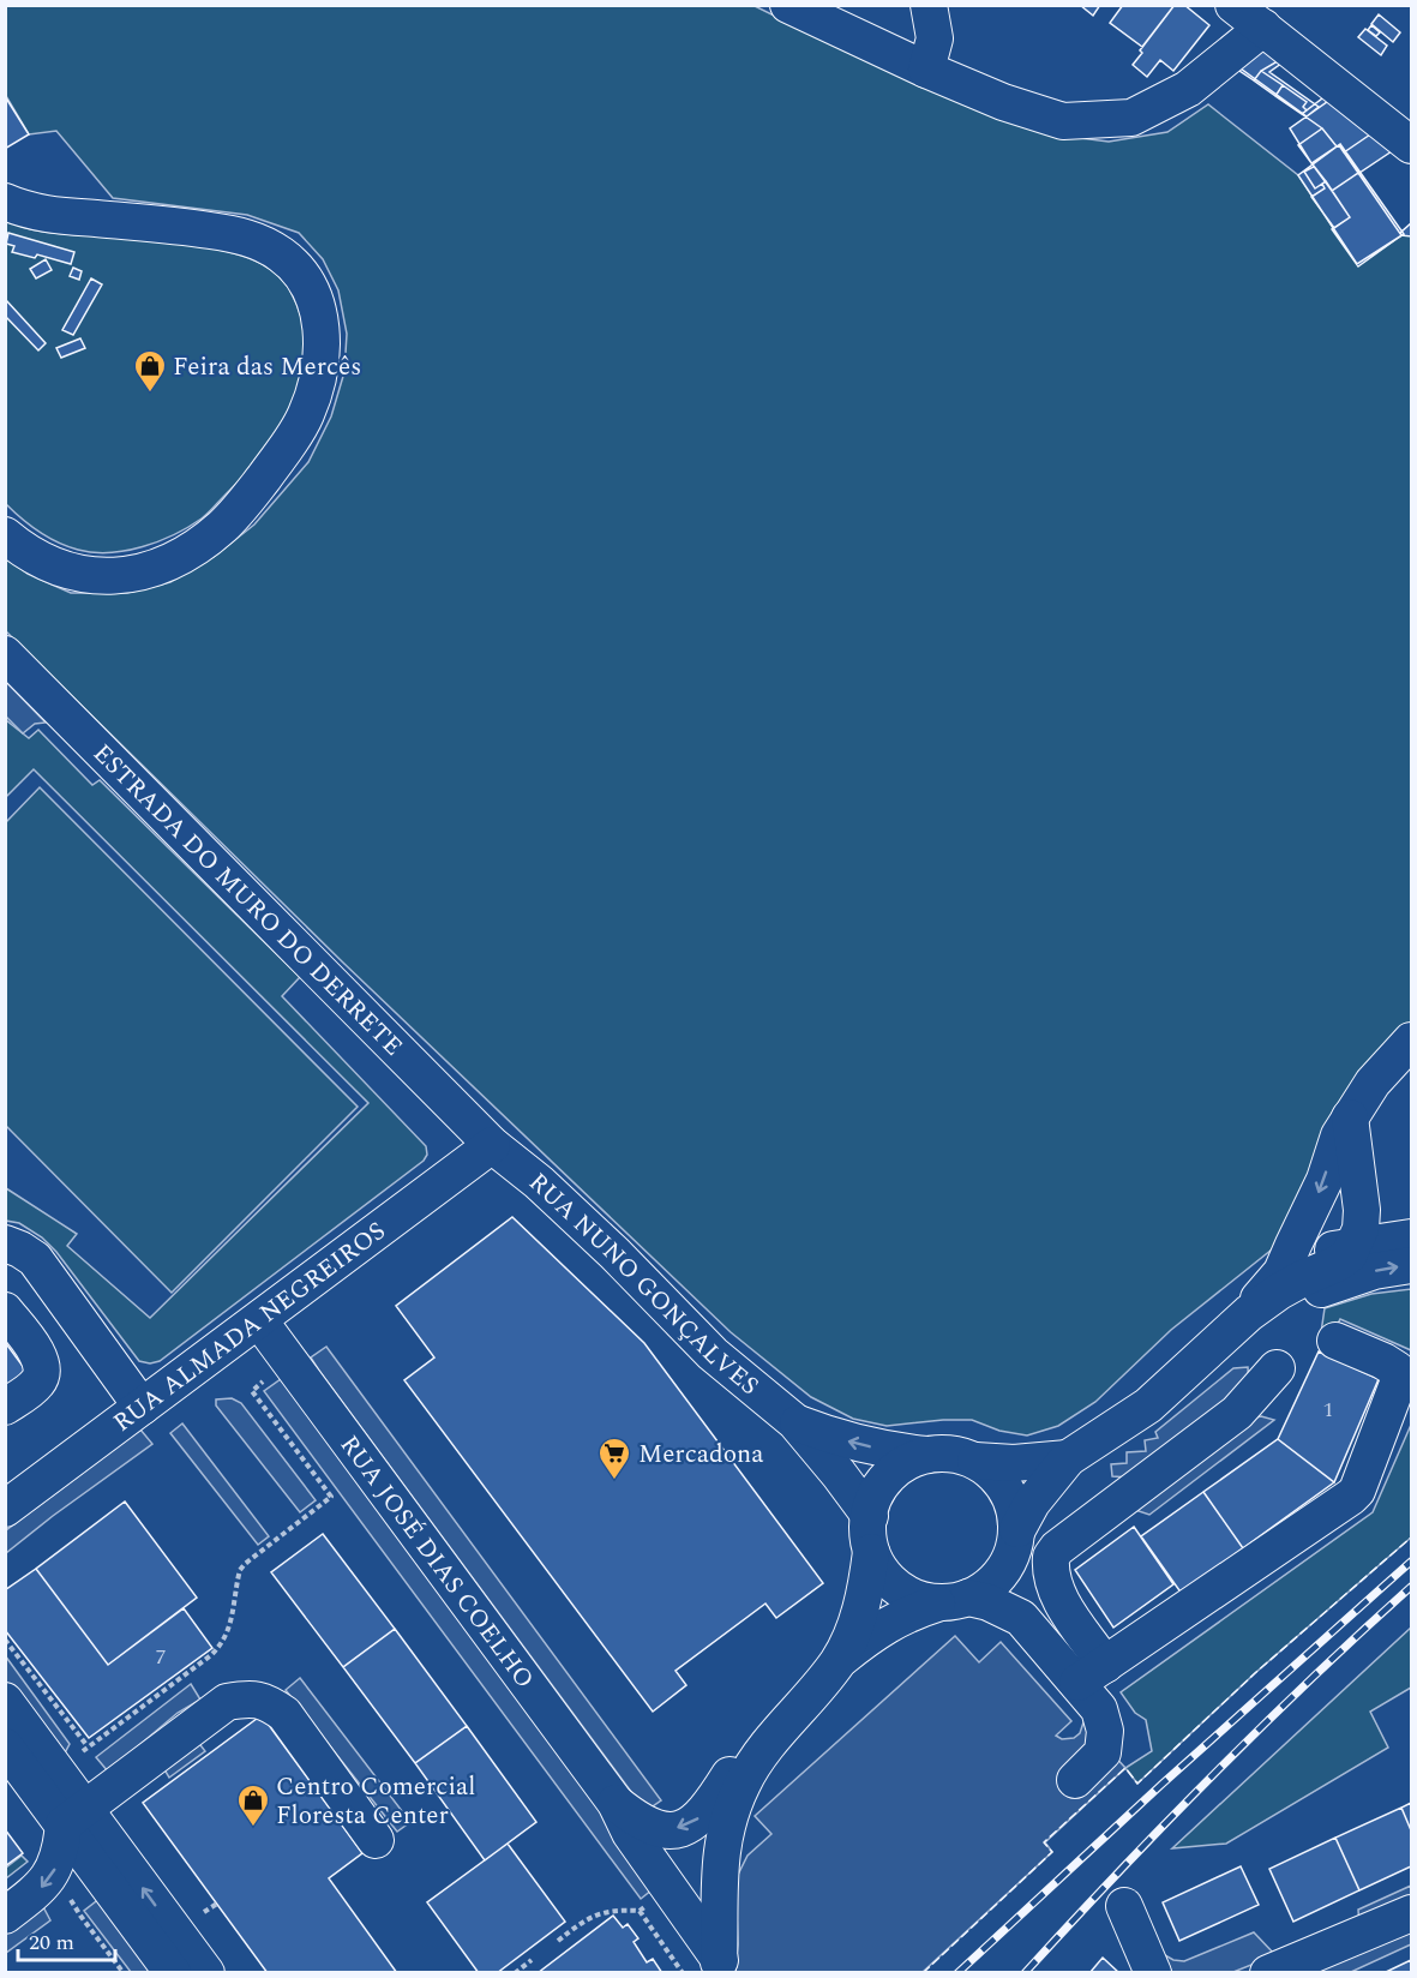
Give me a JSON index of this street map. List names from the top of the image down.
{
  "streets": {
    "street": [
      "ESTRADA DO MURO DO DERRETE",
      "RUA NUNO GONÇALVES",
      "RUA ALMADA NEGREIROS",
      "RUA JOSÉ DIAS COELHO"
    ]
  },
  "crossings": [
    ["ESTRADA DO MURO DO DERRETE", "RUA NUNO GONÇALVES"],
    ["ESTRADA DO MURO DO DERRETE", "RUA ALMADA NEGREIROS"],
    ["RUA NUNO GONÇALVES", "RUA ALMADA NEGREIROS"],
    ["RUA ALMADA NEGREIROS", "RUA JOSÉ DIAS COELHO"]
  ],
  "places": {
    "shop": ["Feira das Mercês", "Centro Comercial Floresta Center"],
    "supermarket": ["Mercadona"]
  },
  "house_numbers": ["1", "7"],
  "scale_bar": "20 m"
}
